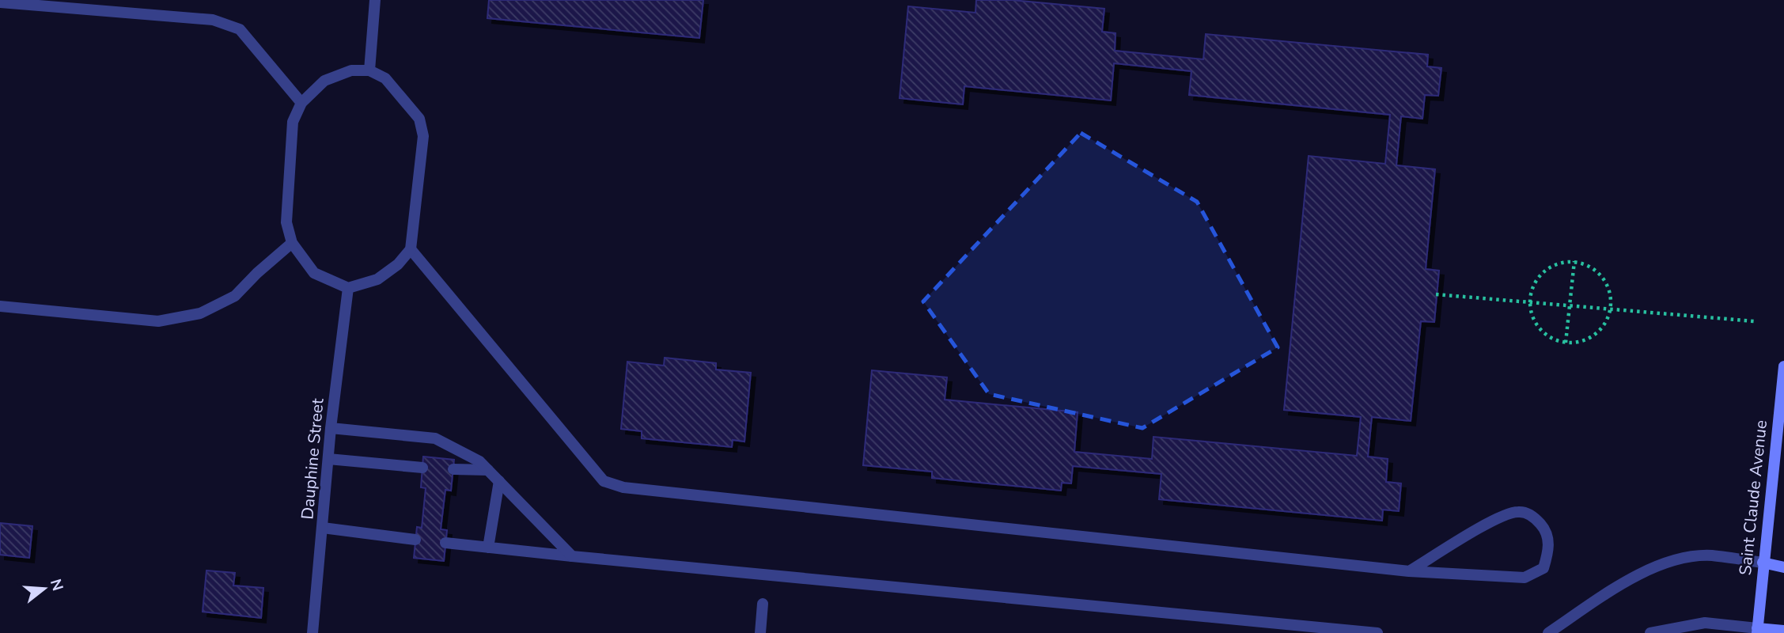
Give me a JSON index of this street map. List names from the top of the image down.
{
  "streets": {
    "main road": ["Saint Claude Avenue"],
    "street": ["Dauphine Street"]
  },
  "north": "right"
}
